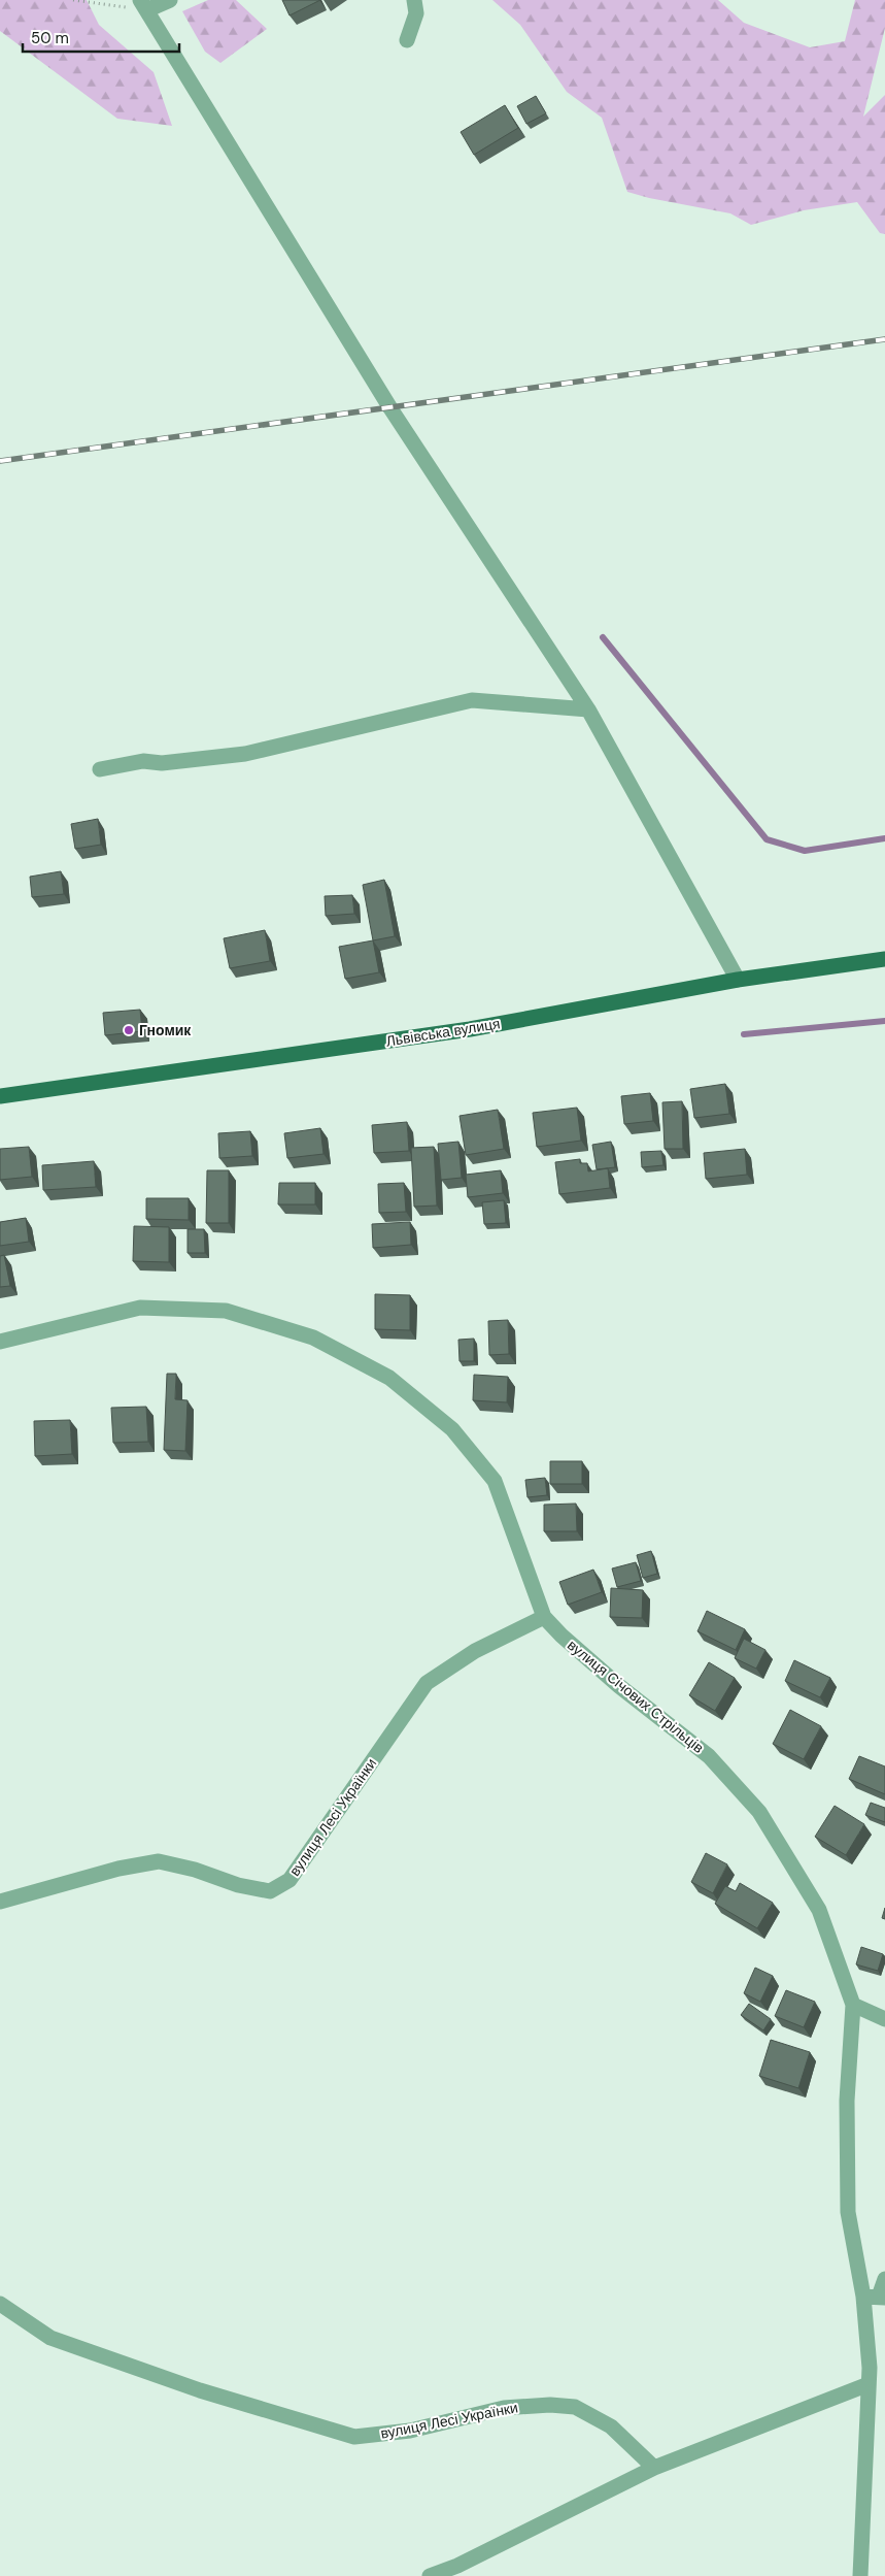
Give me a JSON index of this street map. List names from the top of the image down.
{
  "streets": {
    "main road": ["Львівська вулиця"],
    "street": ["вулиця Січових Стрільців", "вулиця Лесі Українки"]
  },
  "crossings": [
    ["вулиця Січових Стрільців", "вулиця Лесі Українки"]
  ],
  "places": ["Гномик"],
  "scale_bar": "50 m"
}
